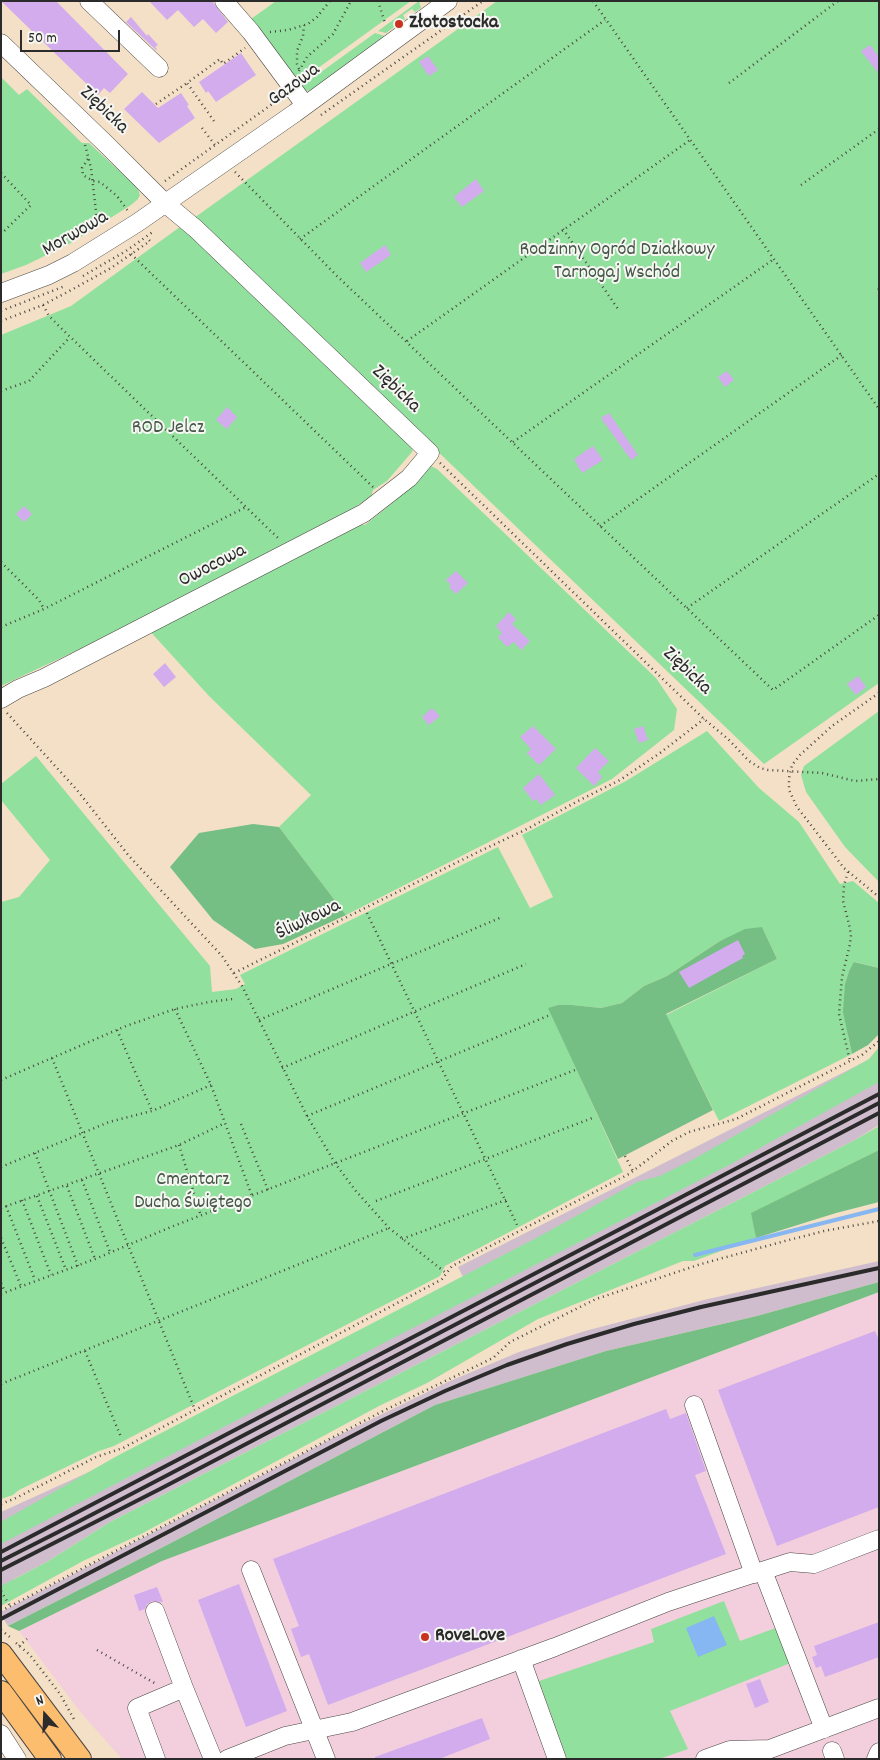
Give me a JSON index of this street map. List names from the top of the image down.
{
  "streets": {
    "street": [
      "Gazowa",
      "Ziębicka",
      "Morwowa",
      "Owocowa"
    ],
    "path": ["Śliwkowa"]
  },
  "crossings": [
    ["Gazowa", "Ziębicka"],
    ["Gazowa", "Morwowa"],
    ["Ziębicka", "Morwowa"],
    ["Ziębicka", "Owocowa"],
    ["Ziębicka", "Śliwkowa"]
  ],
  "parks": ["Rodzinny Ogród Działkowy Tarnogaj Wschód", "ROD Jelcz", "Cmentarz Ducha Świętego"],
  "places": ["Złotostocka", "RoveLove"],
  "scale_bar": "50 m",
  "north": "top"
}
